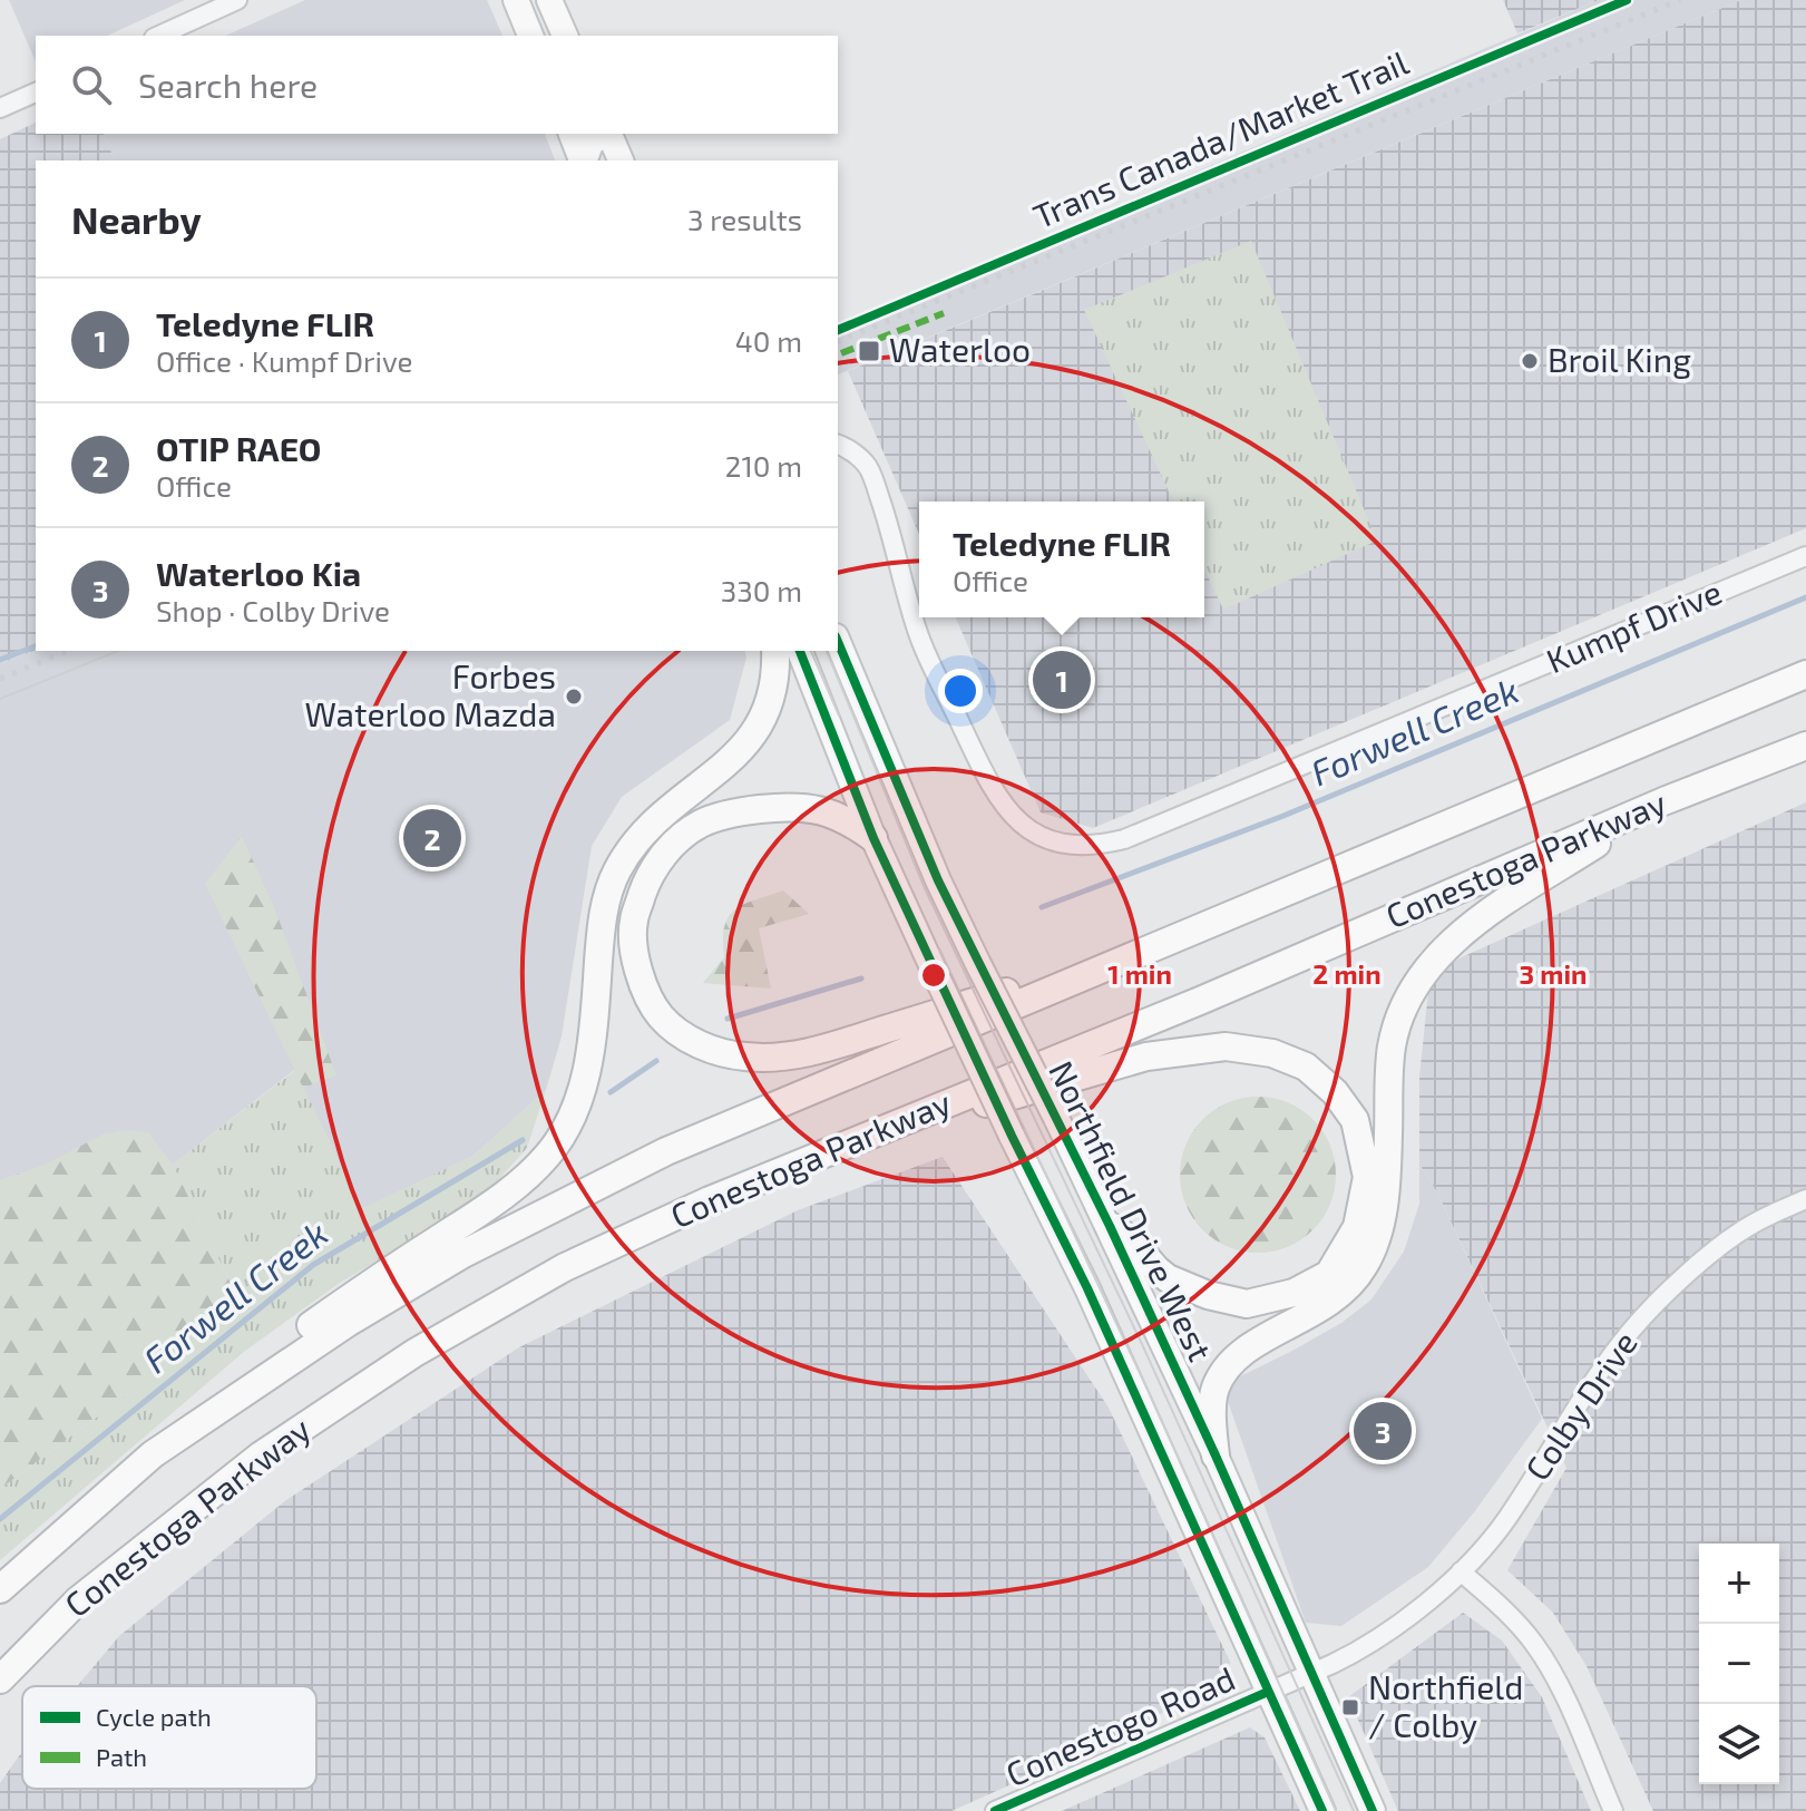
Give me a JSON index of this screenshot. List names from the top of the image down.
{
  "streets": {
    "highway": ["Conestoga Parkway"],
    "main road": ["Northfield Drive West"],
    "street": ["Kumpf Drive", "Colby Drive", "Conestogo Road"],
    "cycle path": ["Trans Canada/Market Trail"]
  },
  "crossings": [
    ["Northfield Drive West", "Colby Drive"],
    ["Colby Drive", "Conestogo Road"]
  ],
  "water": ["Forwell Creek"],
  "places": {
    "transit": ["Waterloo", "Northfield / Colby"],
    "other": ["Broil King", "Forbes Waterloo Mazda"]
  },
  "legend": ["Cycle path", "Path"],
  "page": {
    "search": "Search here",
    "heading": ["Nearby", "3 results"],
    "list": [
      {
        "mark": "1",
        "name": "Teledyne FLIR",
        "note": "Office · Kumpf Drive",
        "value": "40 m"
      },
      {
        "mark": "2",
        "name": "OTIP RAEO",
        "note": "Office",
        "value": "210 m"
      },
      {
        "mark": "3",
        "name": "Waterloo Kia",
        "note": "Shop · Colby Drive",
        "value": "330 m"
      }
    ],
    "popup": ["Teledyne FLIR", "Office"],
    "pins": ["1", "2", "3"],
    "map_buttons": ["+", "−"]
  },
  "rings": ["1 min", "2 min", "3 min"]
}
